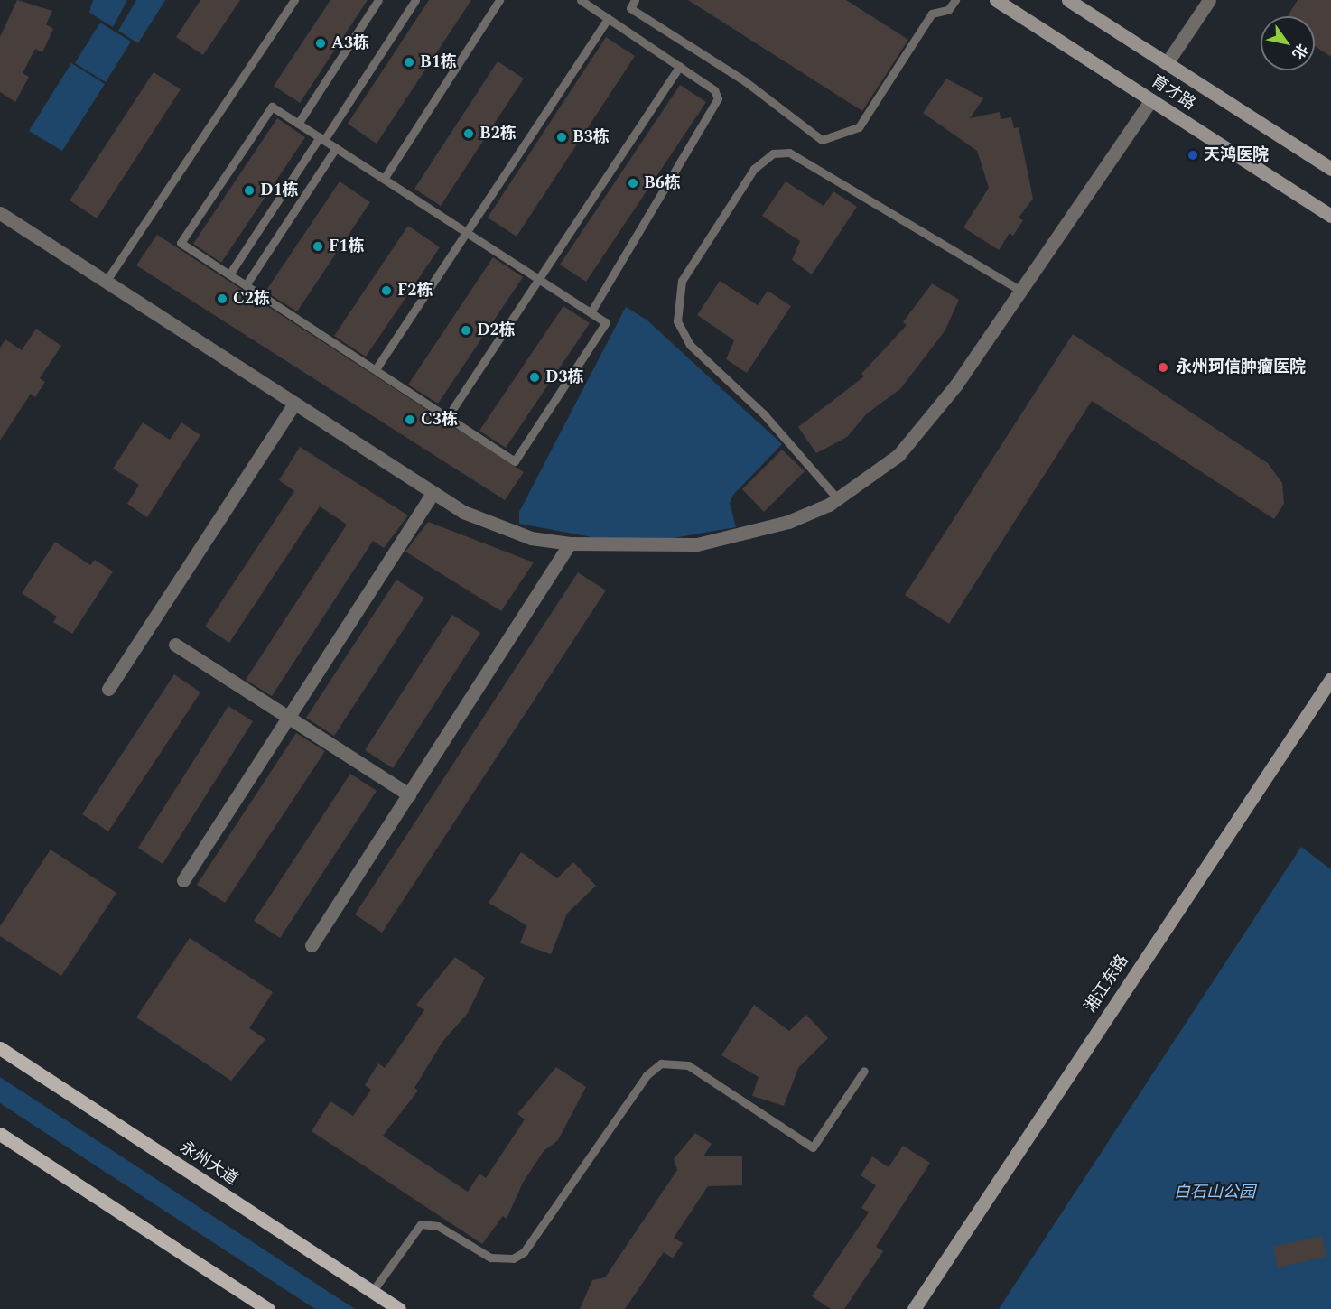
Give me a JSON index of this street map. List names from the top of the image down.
{
  "streets": {
    "main road": ["育才路", "湘江东路", "永州大道"]
  },
  "parks": ["白石山公园"],
  "places": [
    "A3栋",
    "B1栋",
    "B2栋",
    "B3栋",
    "天鸿医院",
    "B6栋",
    "D1栋",
    "F1栋",
    "F2栋",
    "C2栋",
    "D2栋",
    "永州珂信肿瘤医院",
    "D3栋",
    "C3栋"
  ],
  "north": "bottom right"
}
